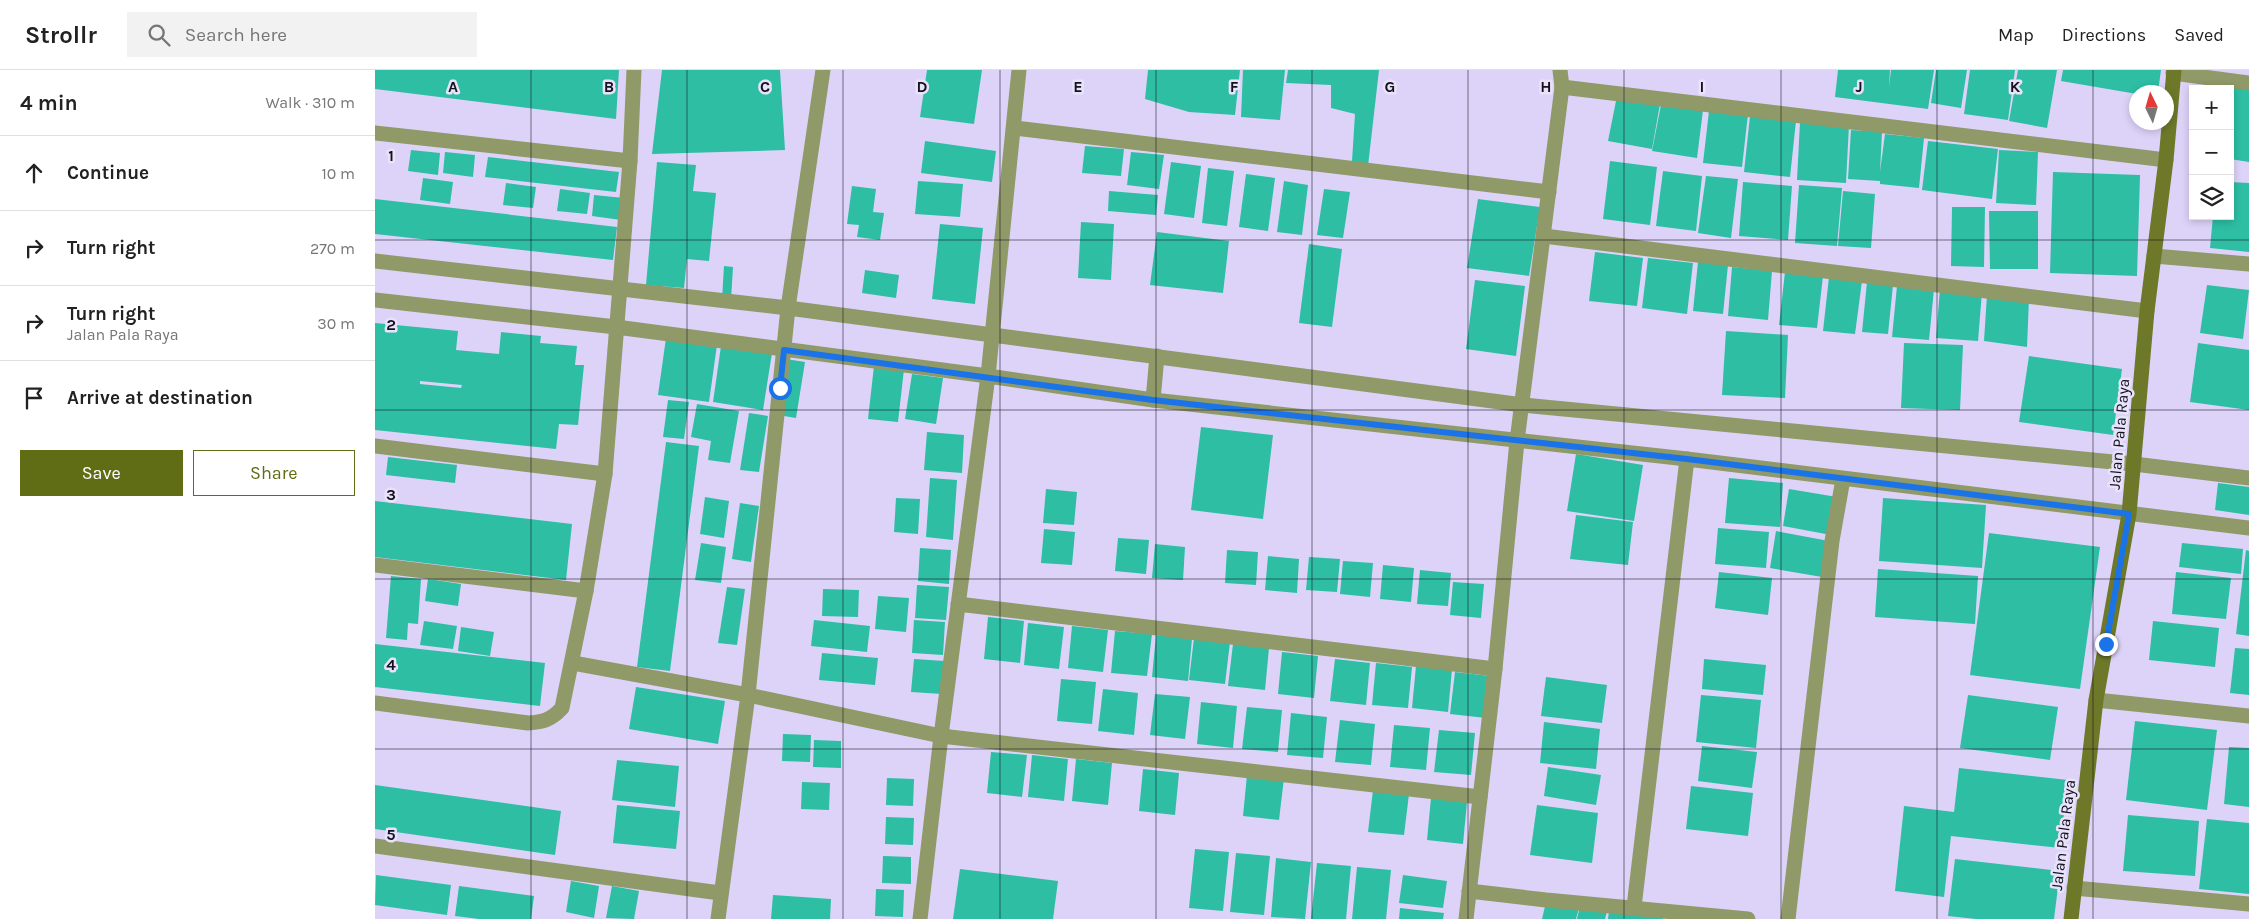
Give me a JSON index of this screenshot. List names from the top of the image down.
{
  "streets": {
    "main road": ["Jalan Pala Raya"]
  },
  "north": "top",
  "page": {
    "header": "Strollr",
    "search": "Search here",
    "nav": ["Map", "Directions", "Saved"],
    "heading": ["4 min", "Walk · 310 m"],
    "map_buttons": ["+", "−"],
    "list": [
      ["Continue", "10 m"],
      ["Turn right", "270 m"],
      ["Turn right", "Jalan Pala Raya", "30 m"],
      "Arrive at destination"
    ],
    "buttons": ["Save", "Share"]
  },
  "grid": {
    "columns": [
      "A",
      "B",
      "C",
      "D",
      "E",
      "F",
      "G",
      "H",
      "I",
      "J",
      "K"
    ],
    "rows": [
      "1",
      "2",
      "3",
      "4",
      "5"
    ]
  }
}
